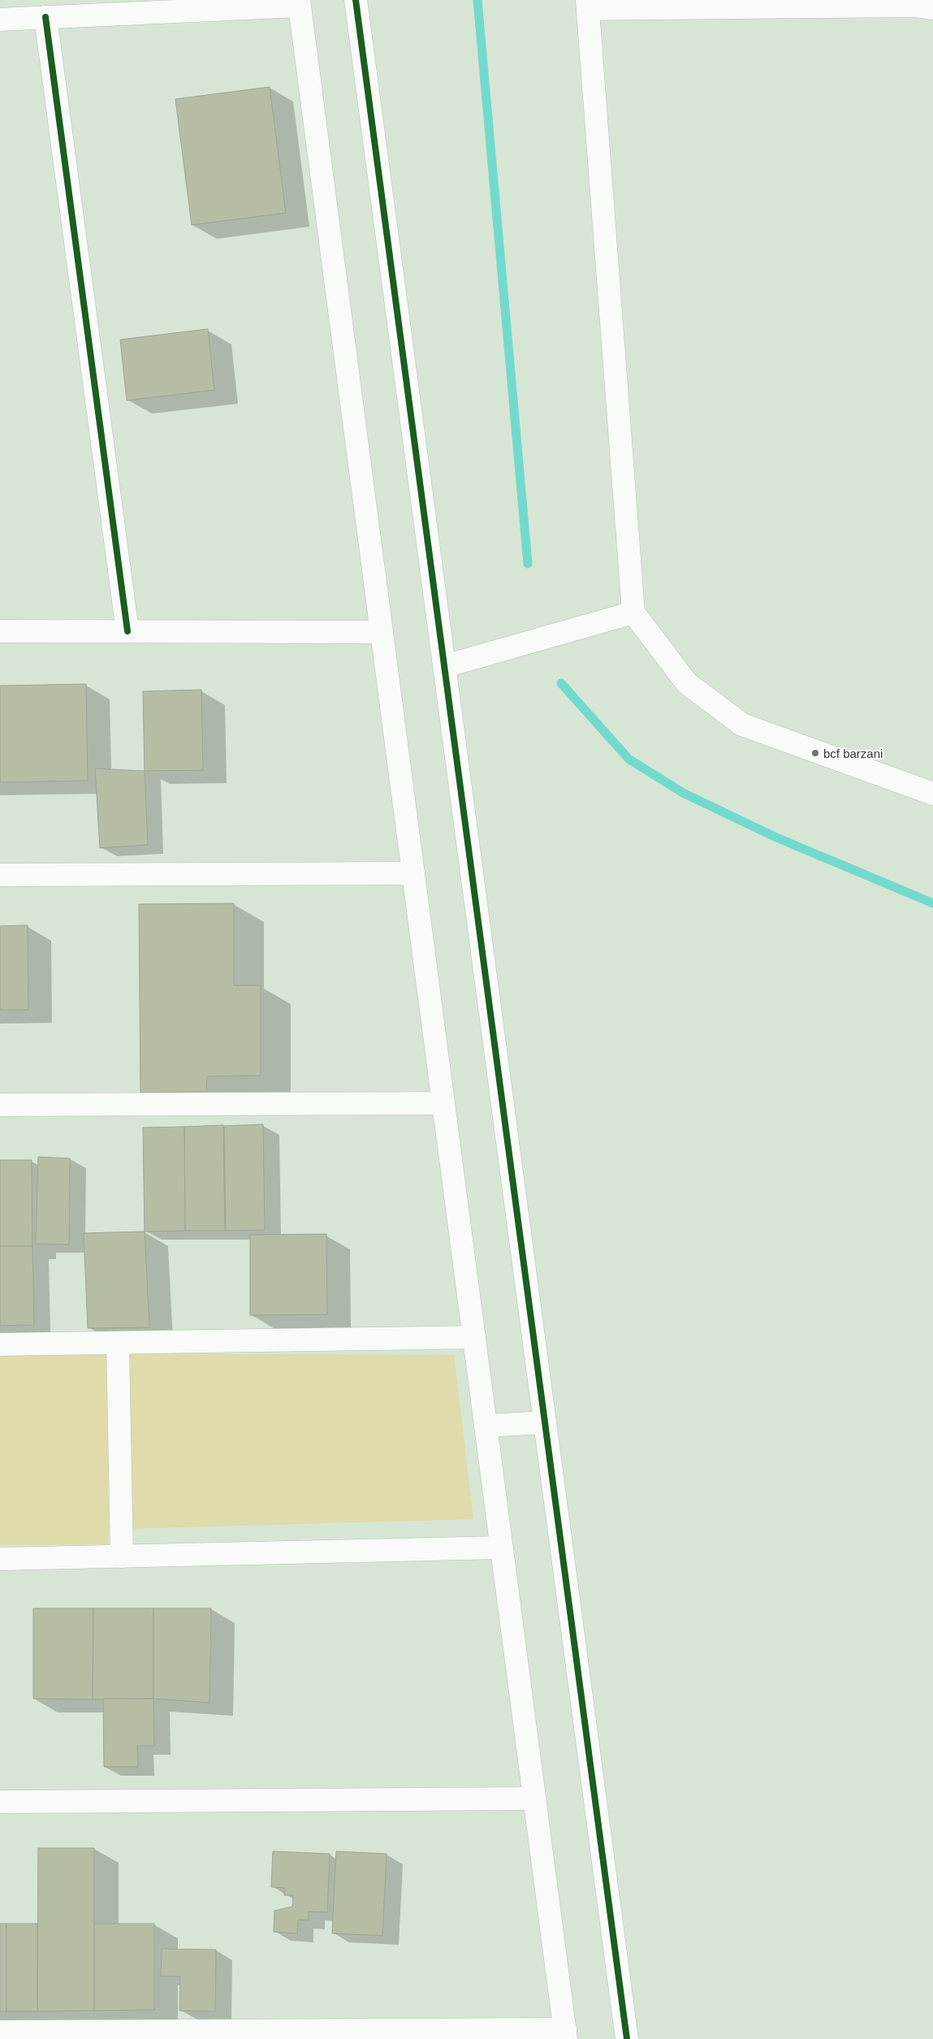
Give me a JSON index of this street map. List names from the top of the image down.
{
  "places": ["bcf barzani"]
}
